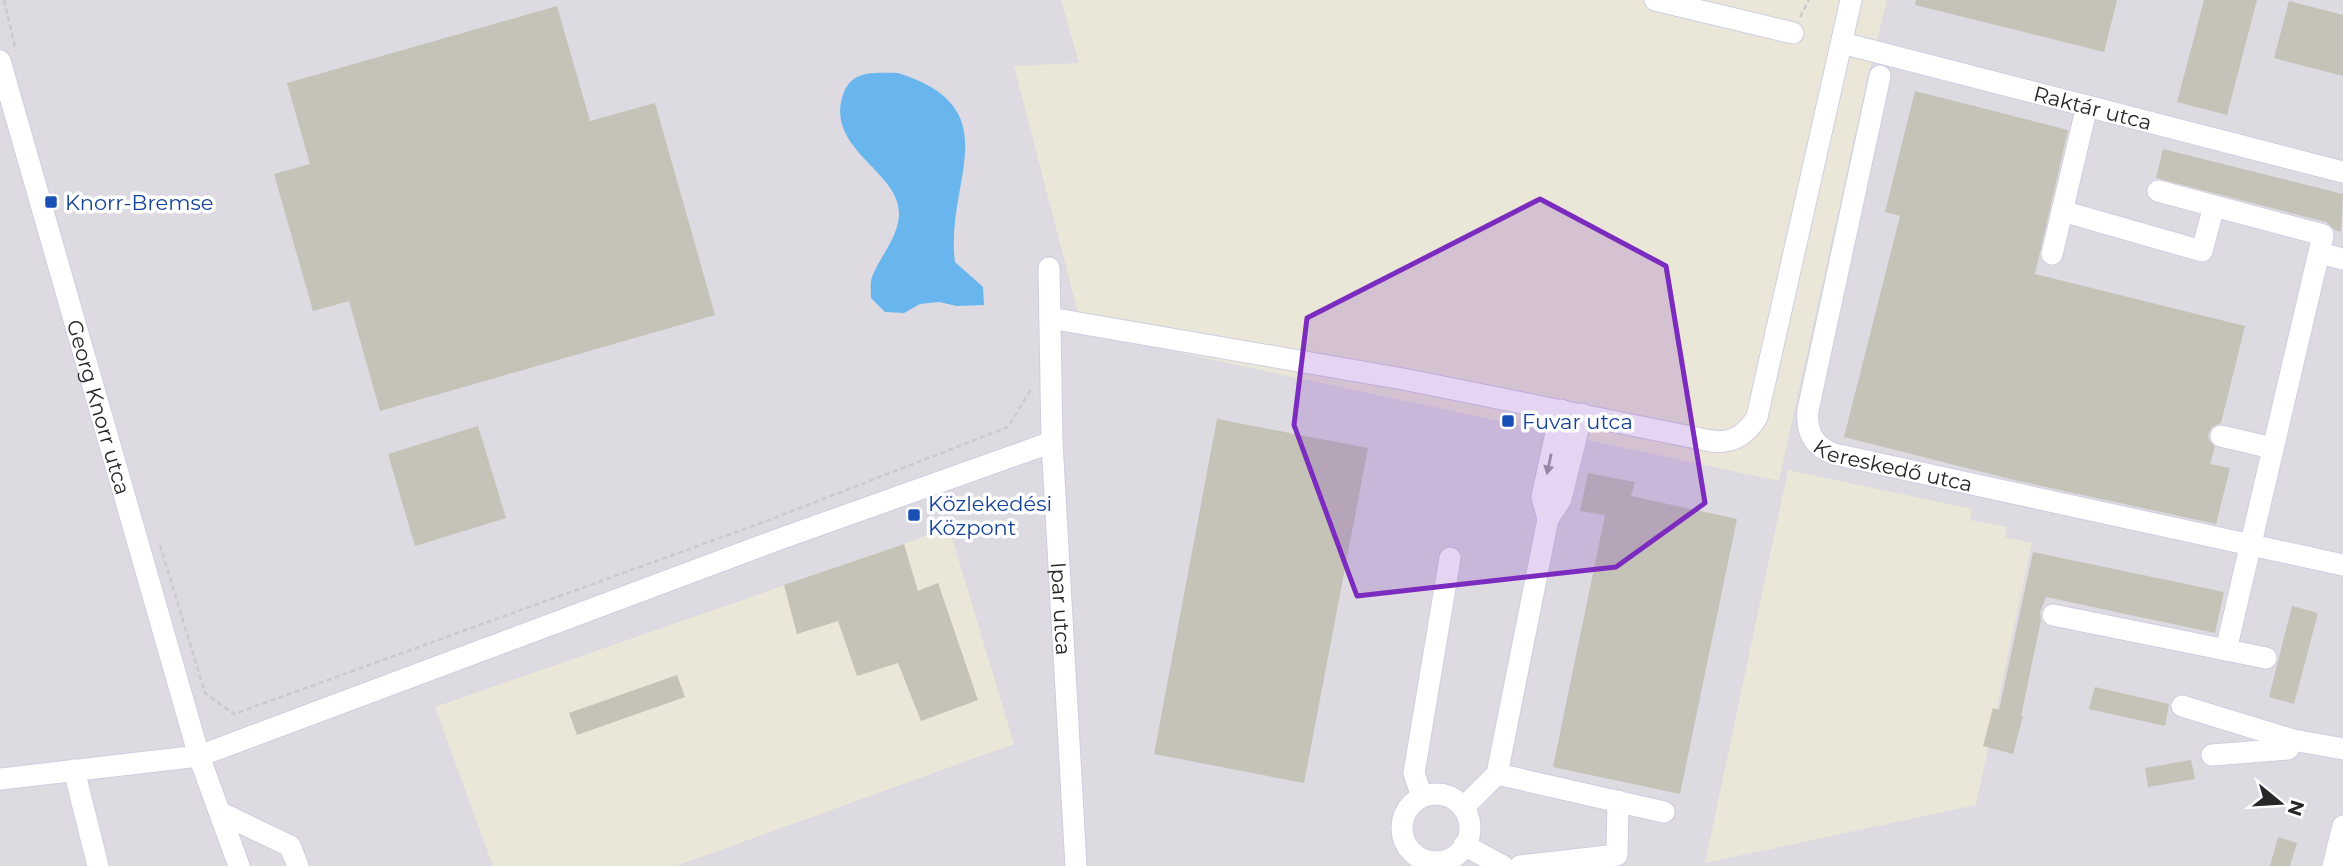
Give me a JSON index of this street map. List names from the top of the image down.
{
  "streets": {
    "street": [
      "Raktár utca",
      "Georg Knorr utca",
      "Kereskedő utca",
      "Ipar utca"
    ]
  },
  "places": {
    "transit": ["Knorr-Bremse", "Fuvar utca", "Közlekedési Központ"]
  },
  "north": "right"
}
